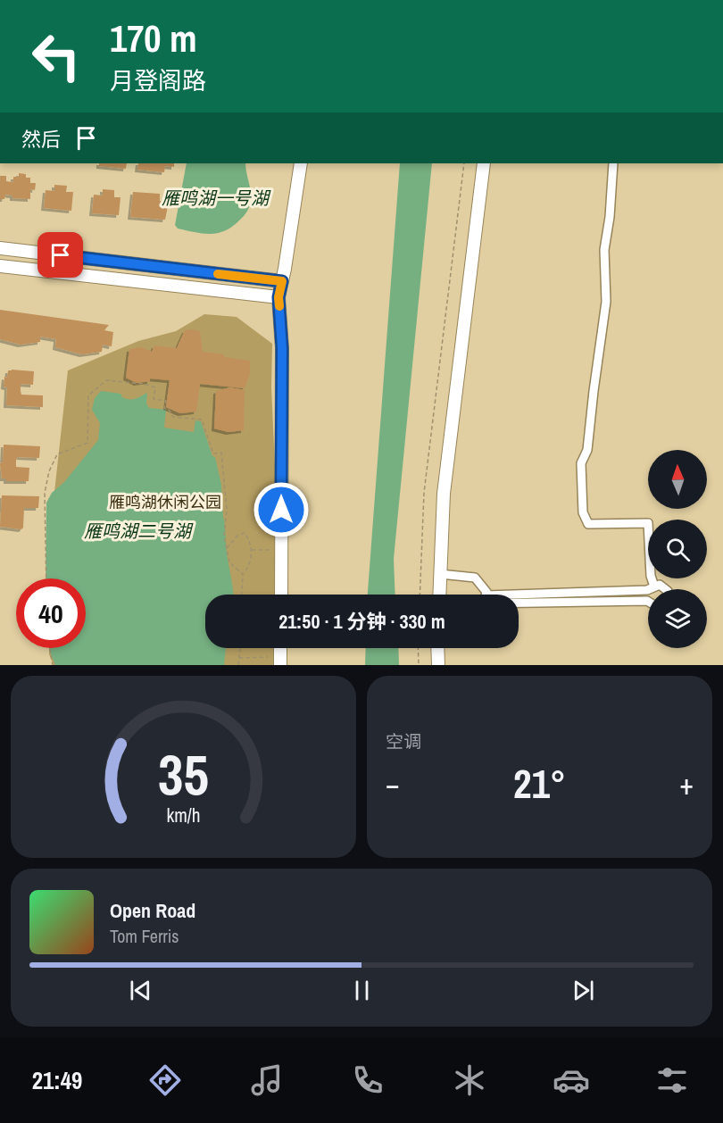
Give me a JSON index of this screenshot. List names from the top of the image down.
{
  "water": ["雁鸣湖一号湖", "雁鸣湖二号湖"],
  "parks": ["雁鸣湖休闲公园"],
  "north": "top",
  "page": {
    "turn": ["170 m", "月登阁路"],
    "then": "然后",
    "limit": "40",
    "trip": "21:50 · 1 分钟 · 330 m",
    "tile": "空调",
    "heat": ["−", "21°", "+"],
    "song": ["Open Road", "Tom Ferris"],
    "tabs": "21:49",
    "gauge": ["35", "km/h"]
  }
}
